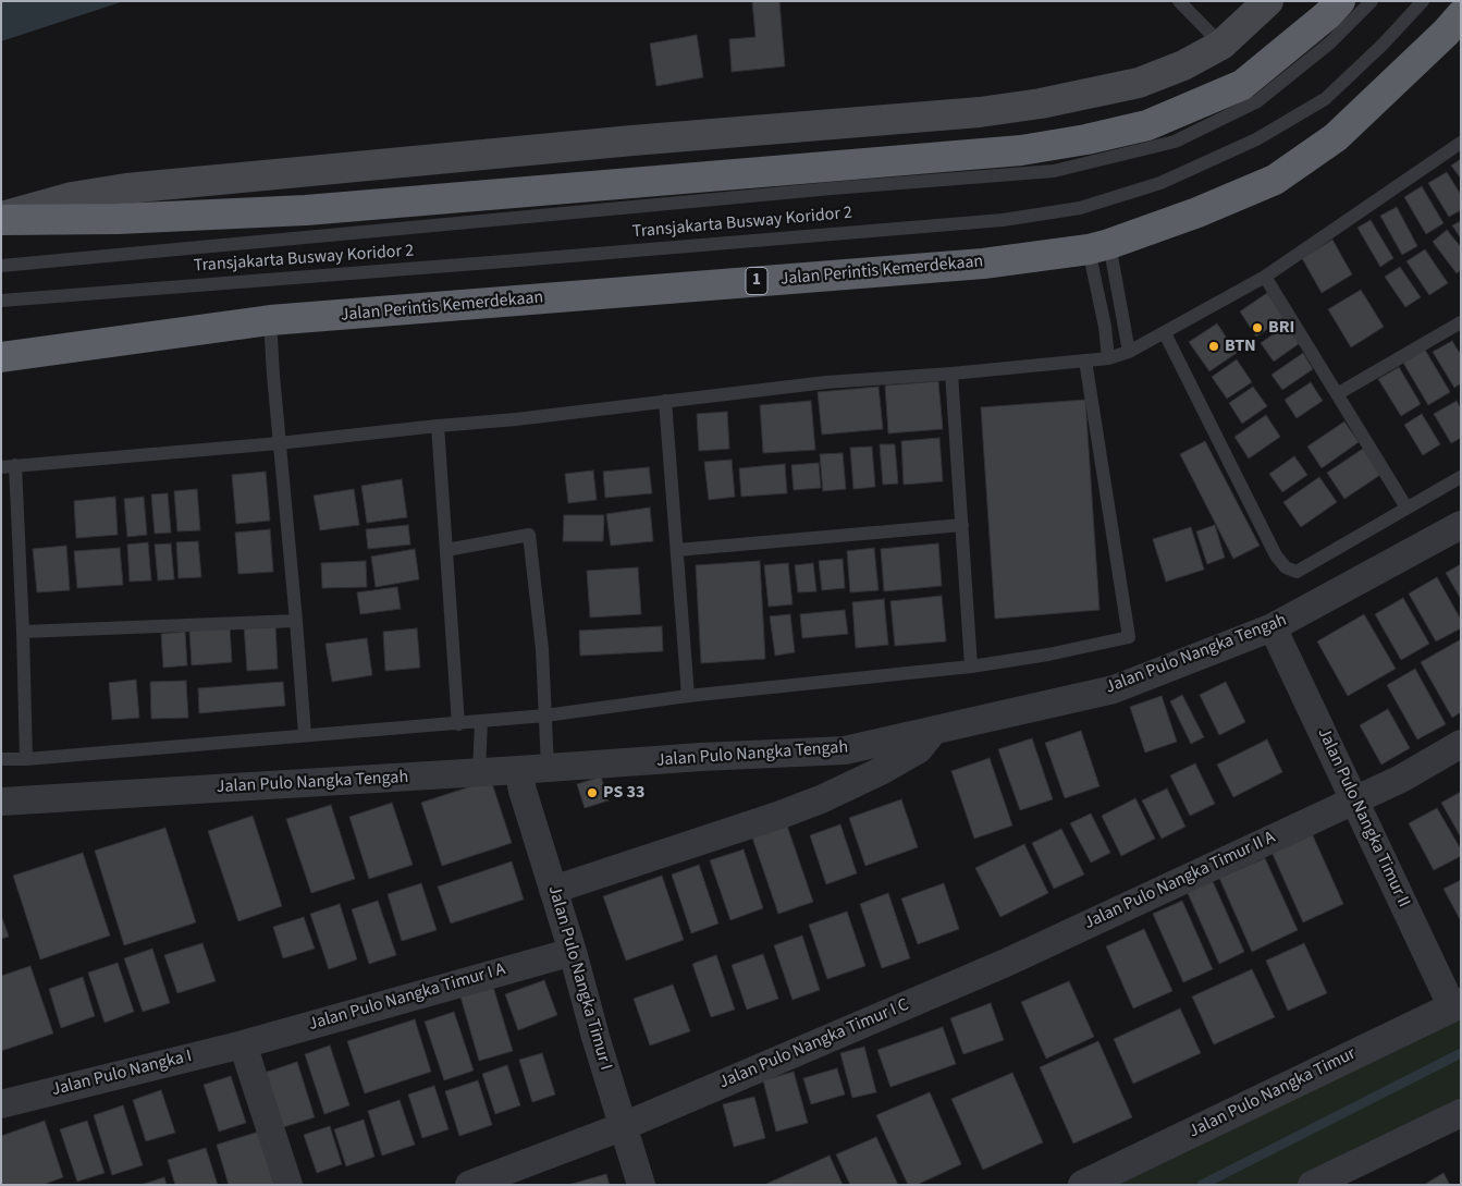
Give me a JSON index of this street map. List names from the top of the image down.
{
  "streets": {
    "highway": ["Jalan Perintis Kemerdekaan", "1"],
    "street": [
      "Jalan Pulo Nangka Tengah",
      "Jalan Pulo Nangka Timur II",
      "Jalan Pulo Nangka Timur II A",
      "Jalan Pulo Nangka Timur I",
      "Jalan Pulo Nangka Timur I A",
      "Jalan Pulo Nangka Timur I C",
      "Jalan Pulo Nangka I",
      "Jalan Pulo Nangka Timur"
    ],
    "lane": ["Transjakarta Busway Koridor 2"]
  },
  "crossings": [
    ["Jalan Pulo Nangka Tengah", "Jalan Pulo Nangka Timur II"],
    ["Jalan Pulo Nangka Tengah", "Jalan Pulo Nangka Timur I"],
    ["Jalan Pulo Nangka Timur II", "Jalan Pulo Nangka Timur II A"],
    ["Jalan Pulo Nangka Timur II", "Jalan Pulo Nangka Timur"],
    ["Jalan Pulo Nangka Timur II A", "Jalan Pulo Nangka Timur I C"],
    ["Jalan Pulo Nangka Timur I", "Jalan Pulo Nangka Timur I A"],
    ["Jalan Pulo Nangka Timur I", "Jalan Pulo Nangka Timur I C"],
    ["Jalan Pulo Nangka Timur I A", "Jalan Pulo Nangka I"]
  ],
  "places": ["BRI", "BTN", "PS 33"]
}
